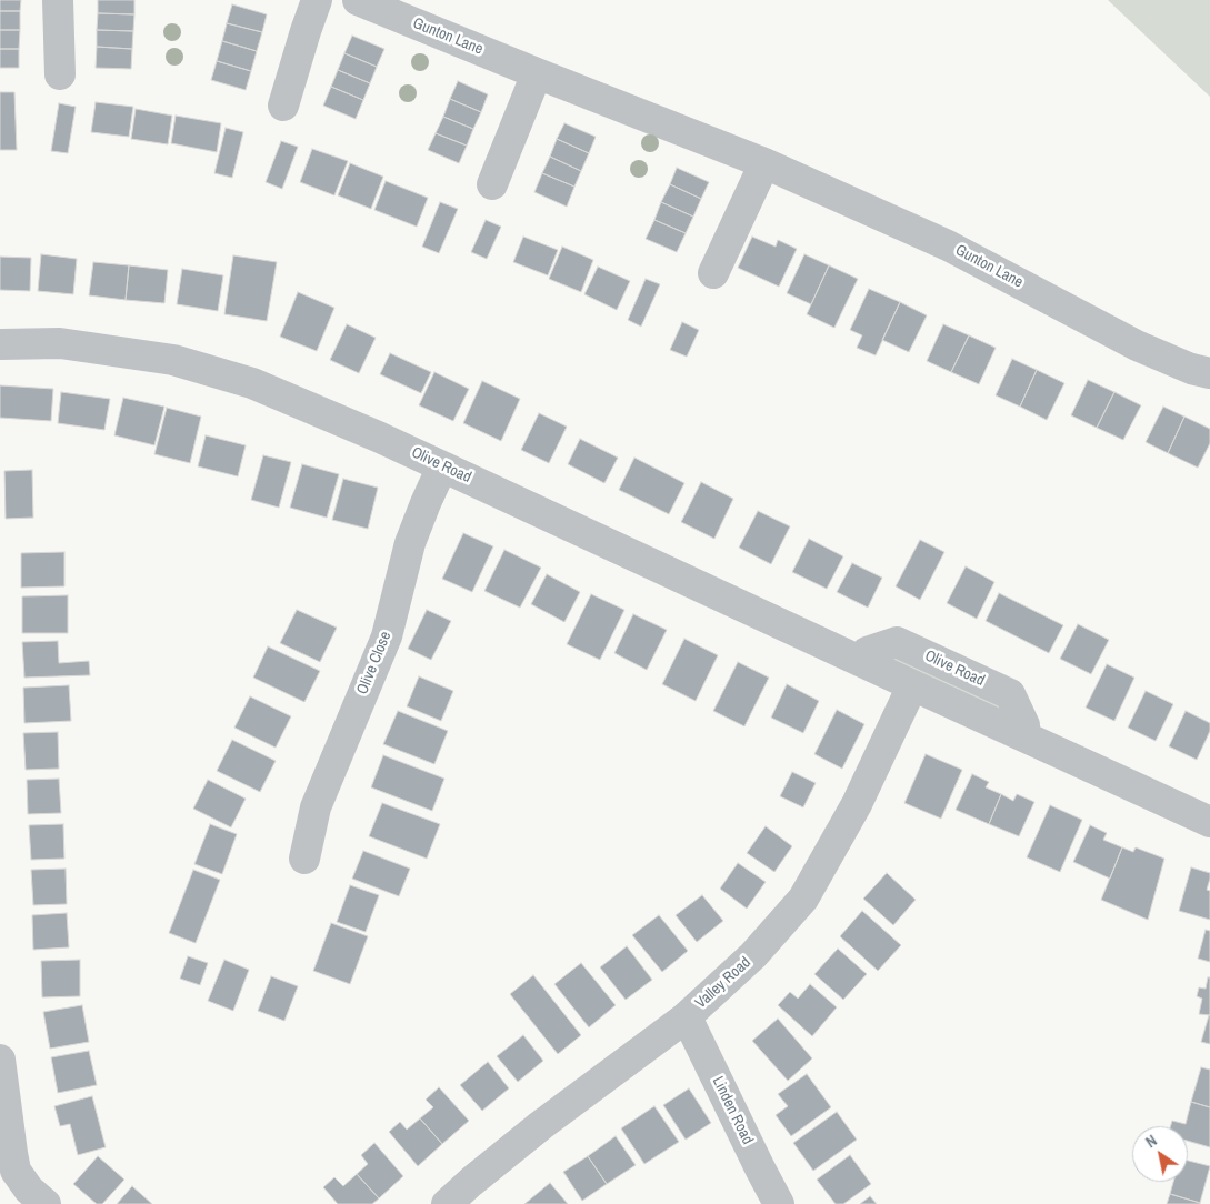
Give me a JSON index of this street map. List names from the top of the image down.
{
  "streets": {
    "street": [
      "Gunton Lane",
      "Olive Road",
      "Olive Close",
      "Valley Road",
      "Linden Road"
    ]
  },
  "crossings": [
    ["Olive Road", "Olive Close"],
    ["Olive Road", "Valley Road"],
    ["Valley Road", "Linden Road"]
  ],
  "north": "top left"
}
